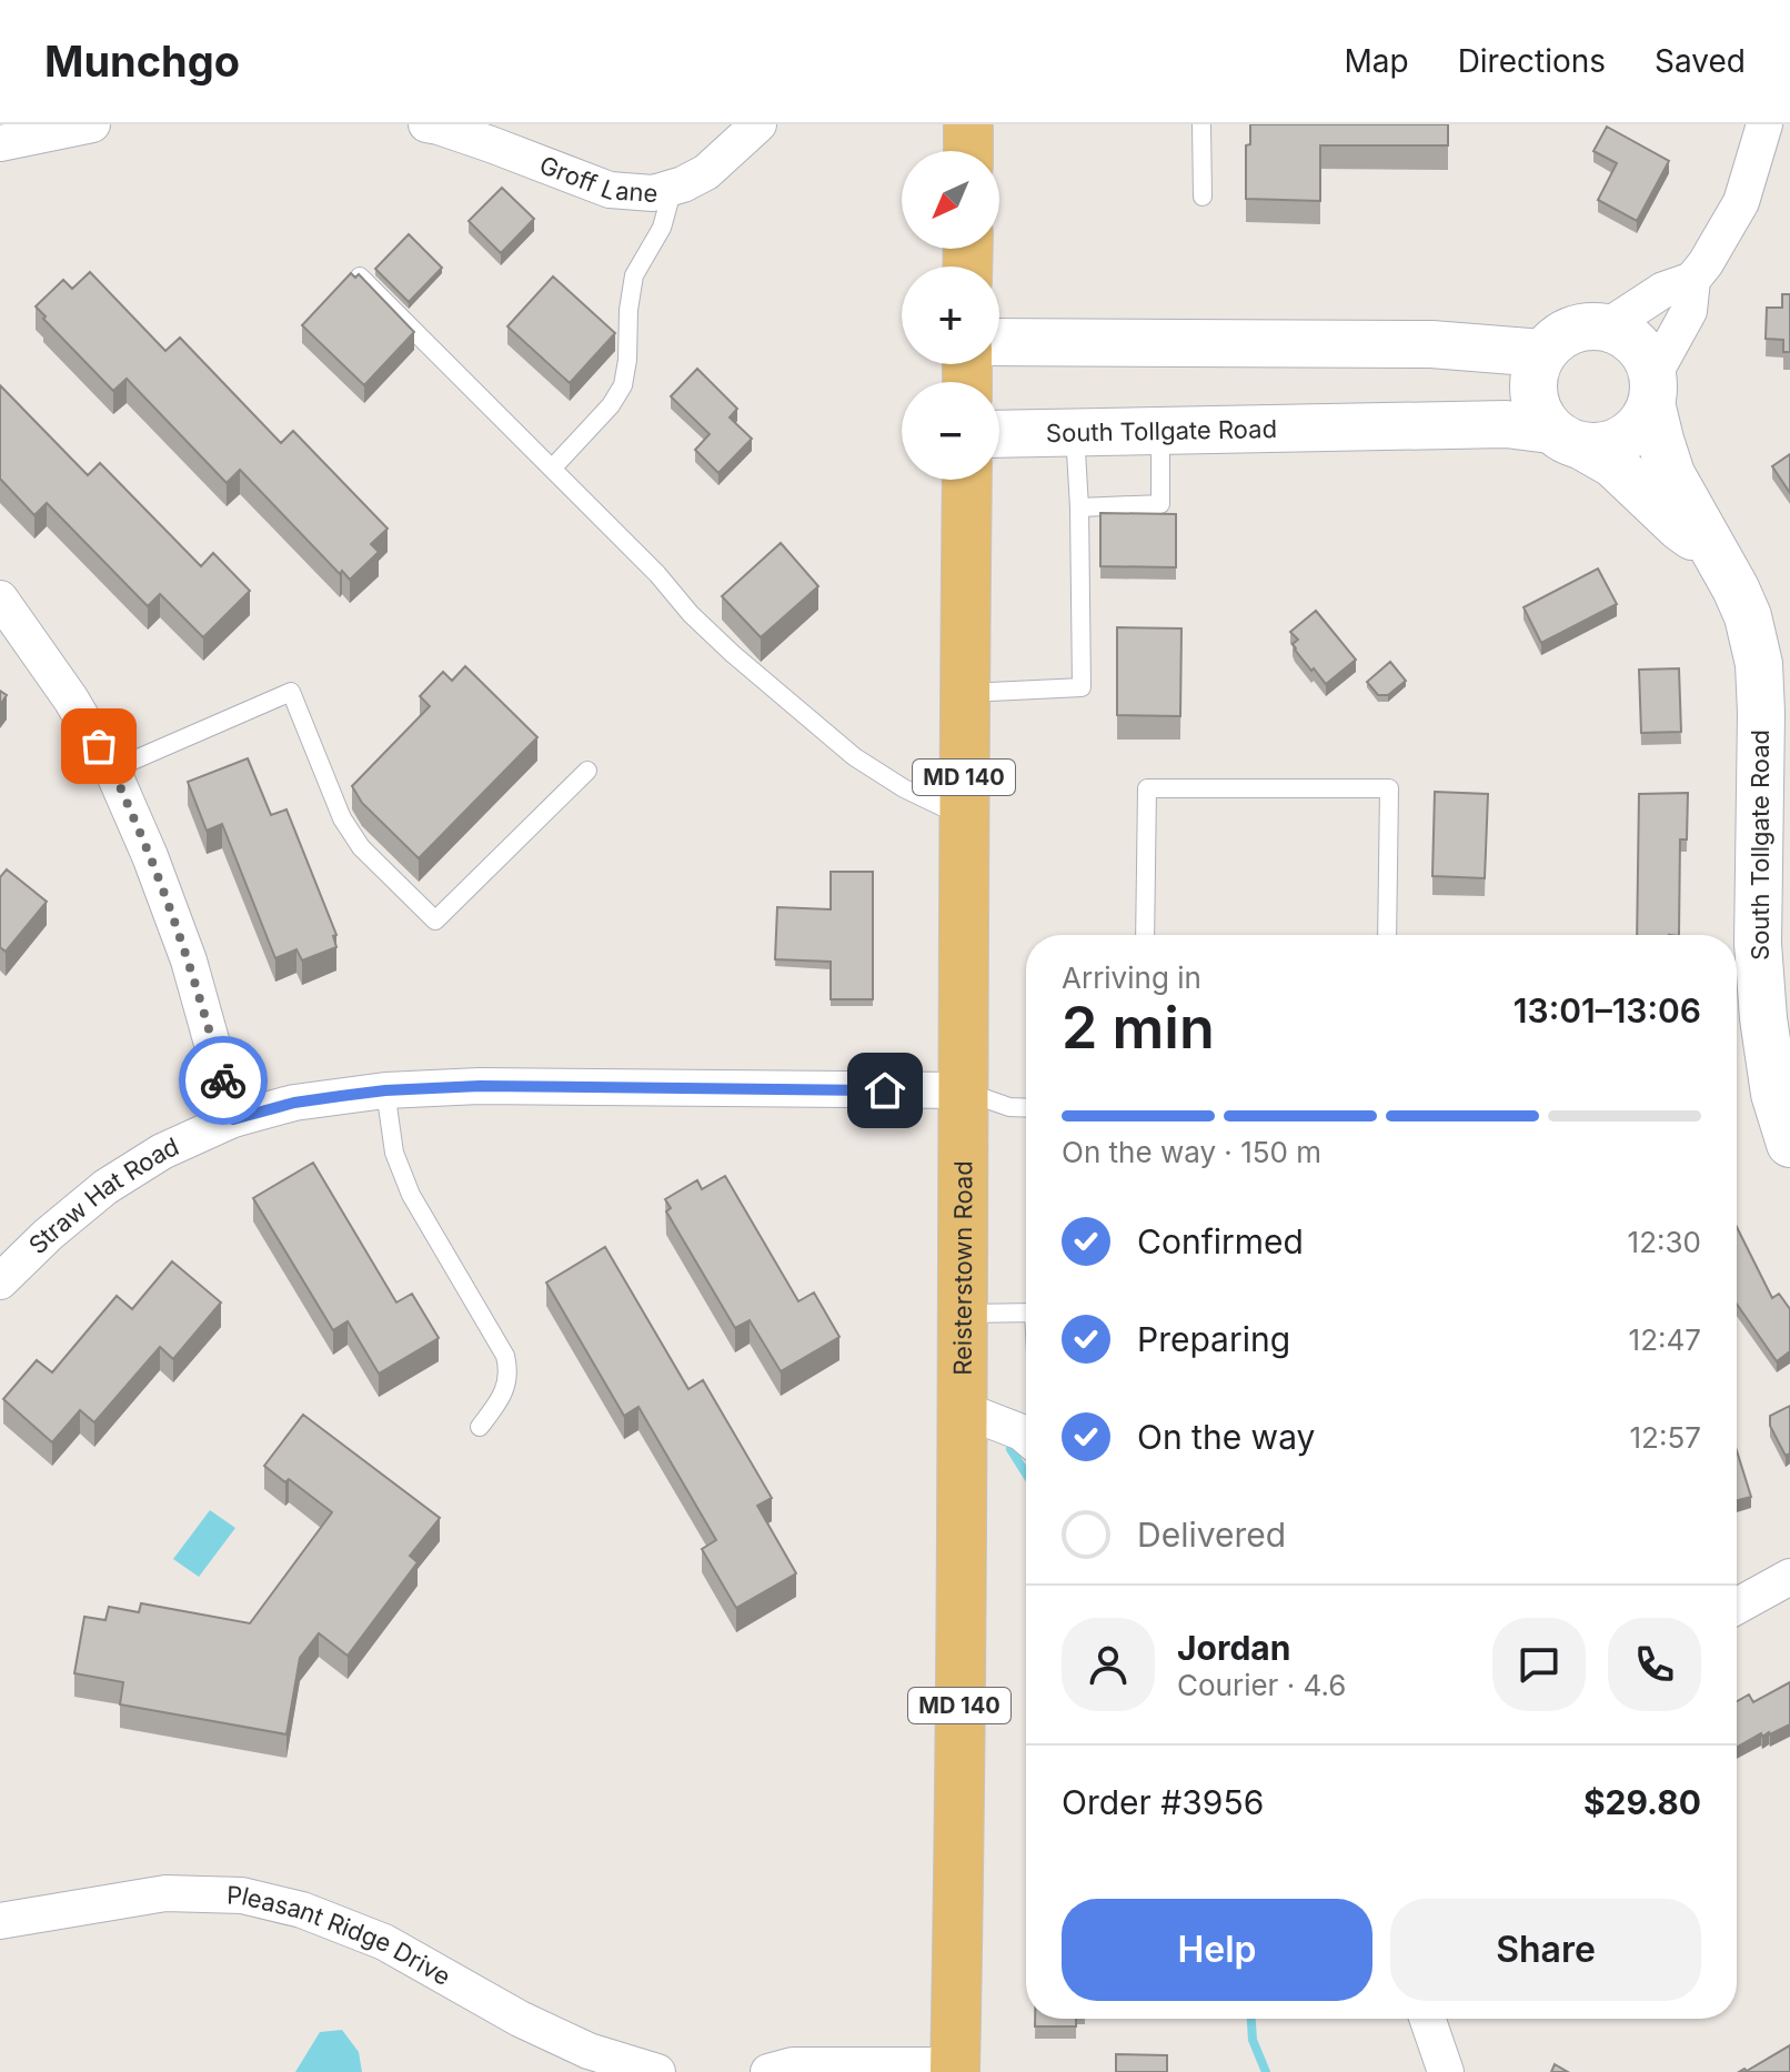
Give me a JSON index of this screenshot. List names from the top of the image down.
{
  "streets": {
    "main road": ["MD 140", "Reisterstown Road"],
    "street": [
      "Groff Lane",
      "South Tollgate Road",
      "Straw Hat Road",
      "Pleasant Ridge Drive"
    ]
  },
  "crossings": [
    ["Straw Hat Road", "Reisterstown Road"]
  ],
  "north": "bottom left",
  "page": {
    "header": "Munchgo",
    "nav": ["Map", "Directions", "Saved"],
    "map_buttons": ["+", "−"],
    "heading": ["2 min", "Arriving in", "13:01–13:06"],
    "panel": [
      "Jordan",
      "Courier · 4.6",
      "Order #3956",
      "$29.80"
    ],
    "bar": "On the way · 150 m",
    "list": [
      ["Confirmed", "12:30"],
      ["Preparing", "12:47"],
      ["On the way", "12:57"],
      "Delivered"
    ],
    "buttons": ["Help", "Share"]
  }
}
